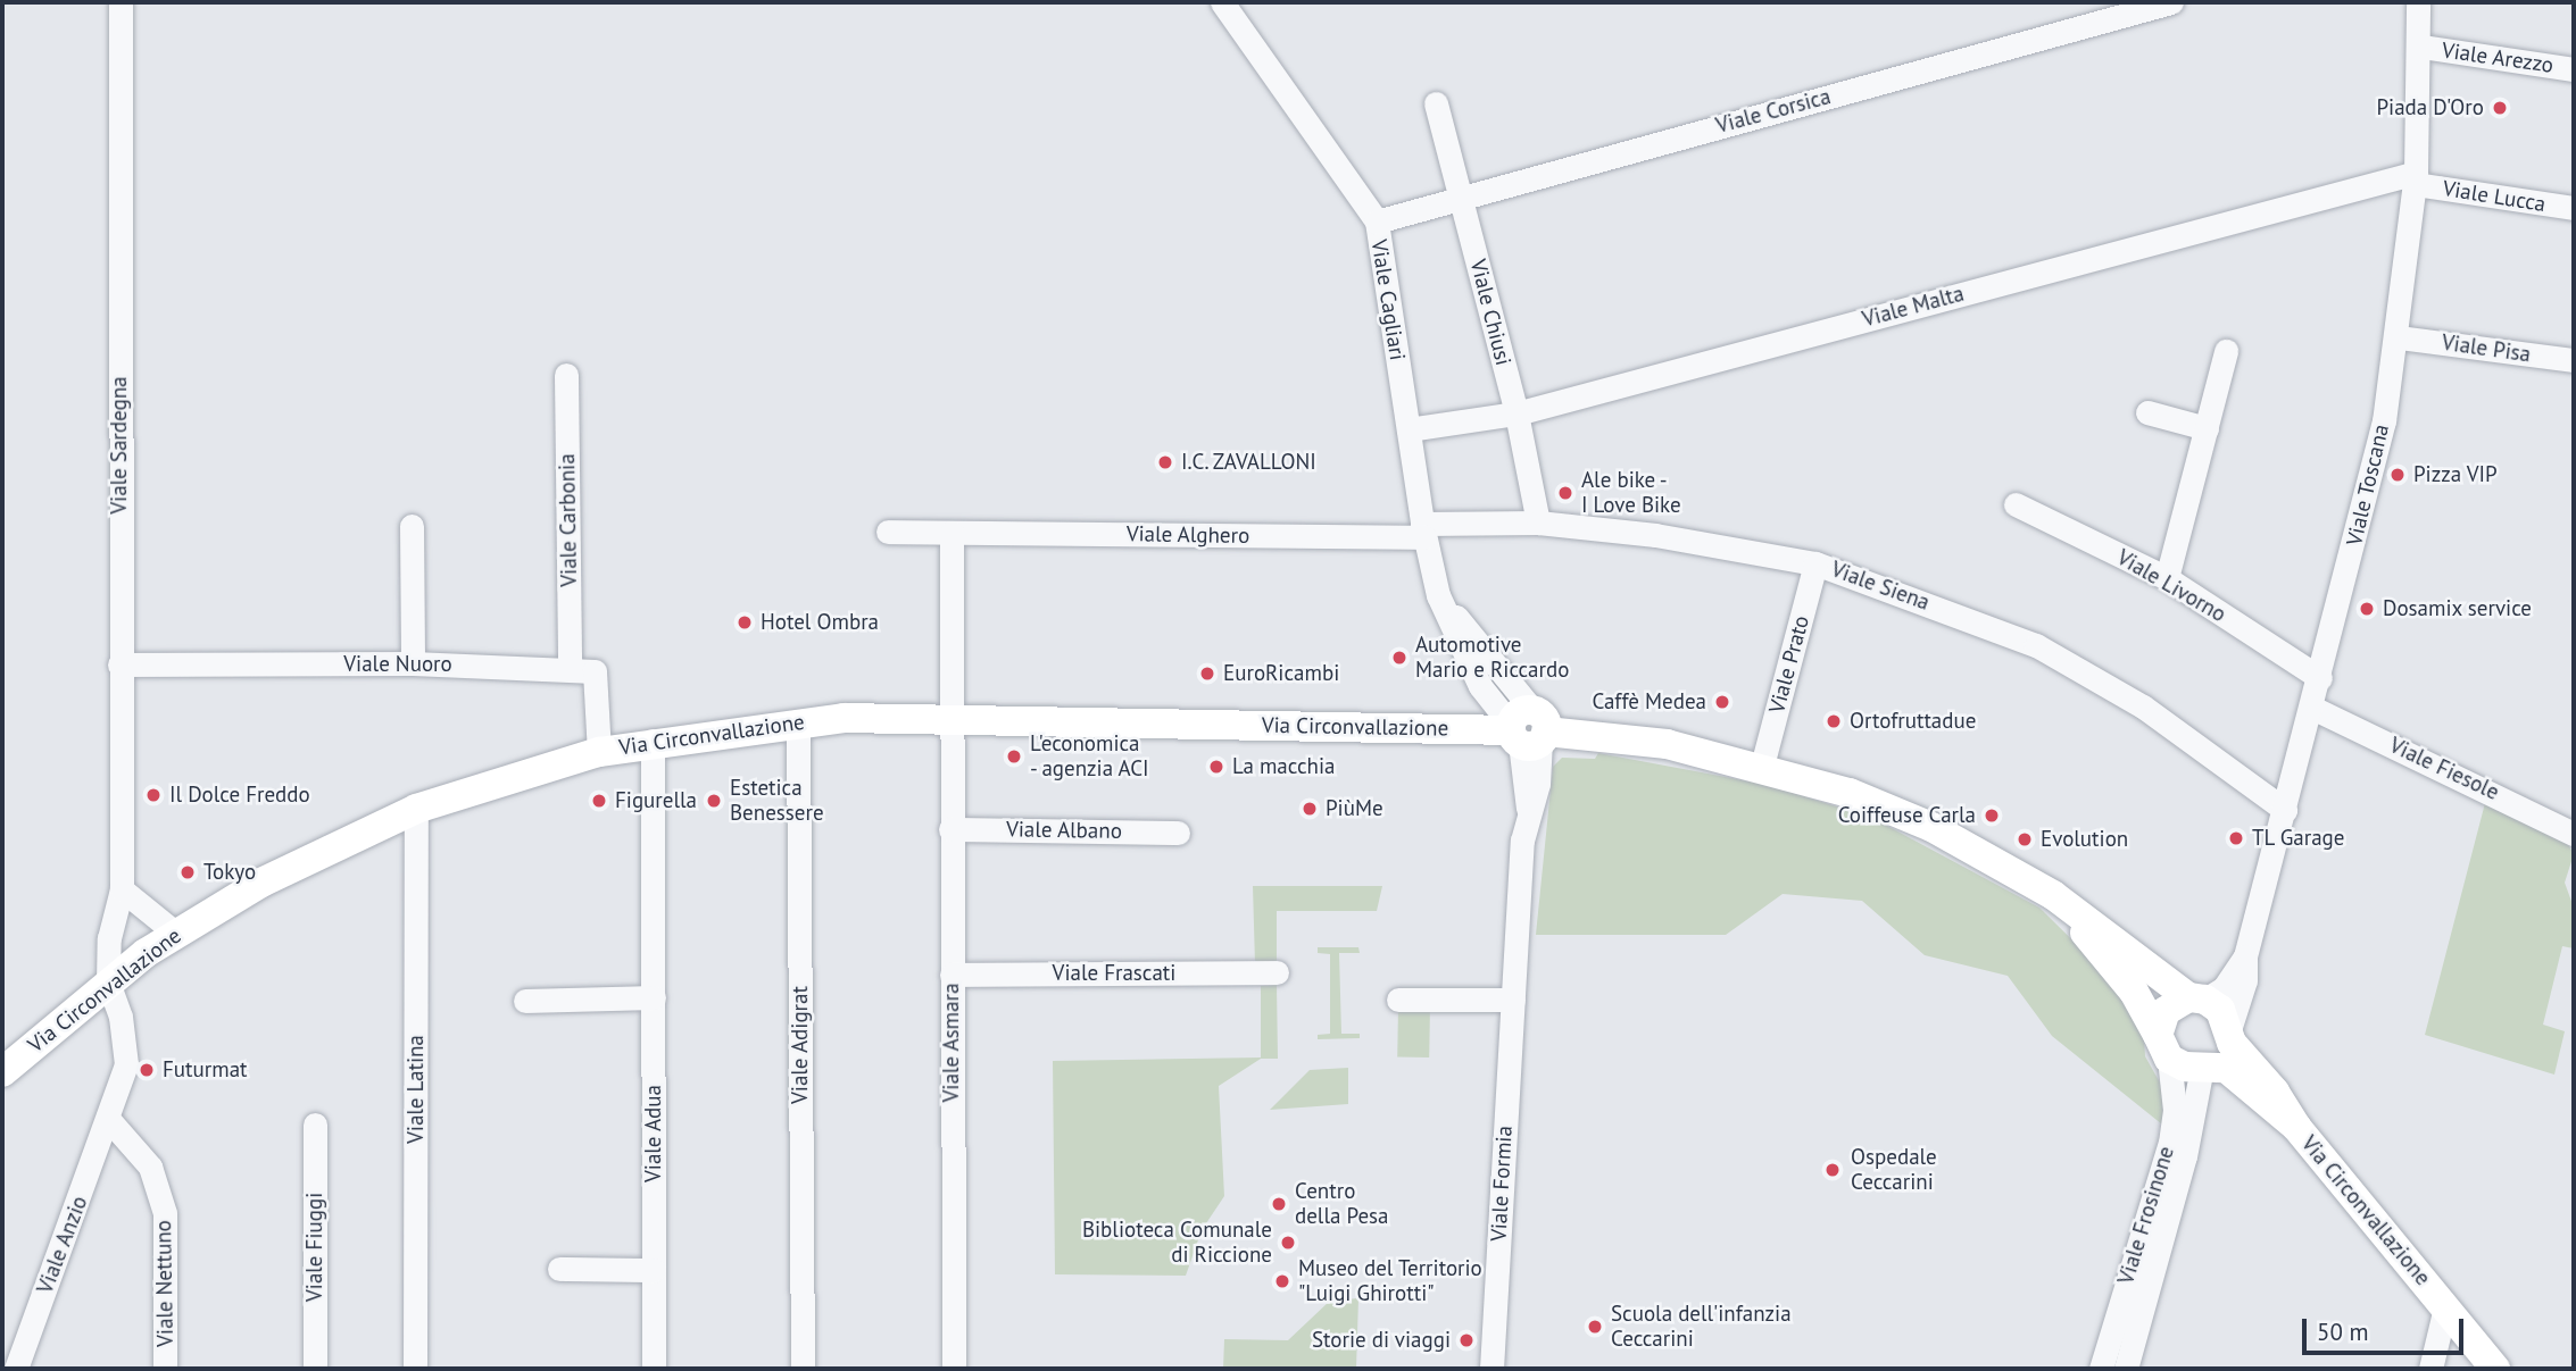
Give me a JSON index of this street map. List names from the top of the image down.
{
  "streets": {
    "main road": ["Via Circonvallazione"],
    "street": [
      "Viale Arezzo",
      "Viale Corsica",
      "Viale Lucca",
      "Viale Cagliari",
      "Viale Malta",
      "Viale Chiusi",
      "Viale Pisa",
      "Viale Sardegna",
      "Viale Toscana",
      "Viale Carbonia",
      "Viale Alghero",
      "Viale Siena",
      "Viale Livorno",
      "Viale Nuoro",
      "Viale Prato",
      "Viale Fiesole",
      "Viale Albano",
      "Viale Frascati",
      "Viale Asmara",
      "Viale Adigrat",
      "Viale Latina",
      "Viale Adua",
      "Viale Formia",
      "Viale Frosinone",
      "Viale Anzio",
      "Viale Fiuggi",
      "Viale Nettuno"
    ]
  },
  "crossings": [
    ["Viale Arezzo", "Viale Toscana"],
    ["Viale Corsica", "Viale Cagliari"],
    ["Viale Corsica", "Viale Chiusi"],
    ["Viale Lucca", "Viale Malta"],
    ["Viale Lucca", "Viale Toscana"],
    ["Viale Cagliari", "Viale Malta"],
    ["Viale Cagliari", "Viale Alghero"],
    ["Viale Cagliari", "Viale Siena"],
    ["Viale Cagliari", "Via Circonvallazione"],
    ["Viale Cagliari", "Viale Formia"],
    ["Viale Malta", "Viale Chiusi"],
    ["Viale Malta", "Viale Toscana"],
    ["Viale Chiusi", "Viale Siena"],
    ["Viale Pisa", "Viale Toscana"],
    ["Viale Sardegna", "Viale Nuoro"],
    ["Viale Sardegna", "Via Circonvallazione"],
    ["Viale Toscana", "Viale Siena"],
    ["Viale Toscana", "Viale Livorno"],
    ["Viale Toscana", "Via Circonvallazione"],
    ["Viale Toscana", "Viale Fiesole"],
    ["Viale Toscana", "Viale Frosinone"],
    ["Viale Carbonia", "Viale Nuoro"],
    ["Viale Alghero", "Viale Siena"],
    ["Viale Siena", "Viale Prato"],
    ["Viale Prato", "Via Circonvallazione"],
    ["Via Circonvallazione", "Viale Asmara"],
    ["Via Circonvallazione", "Viale Adigrat"],
    ["Via Circonvallazione", "Viale Latina"],
    ["Via Circonvallazione", "Viale Adua"],
    ["Via Circonvallazione", "Viale Formia"],
    ["Via Circonvallazione", "Viale Frosinone"],
    ["Viale Albano", "Viale Asmara"],
    ["Viale Frascati", "Viale Asmara"],
    ["Viale Anzio", "Viale Nettuno"]
  ],
  "places": [
    "Piada D'Oro",
    "I.C. ZAVALLONI",
    "Pizza VIP",
    "Ale bike - I Love Bike",
    "Dosamix service",
    "Hotel Ombra",
    "Automotive Mario e Riccardo",
    "EuroRicambi",
    "Caffè Medea",
    "Ortofruttadue",
    "L'economica - agenzia ACI",
    "La macchia",
    "Il Dolce Freddo",
    "Figurella",
    "Estetica Benessere",
    "PiùMe",
    "Coiffeuse Carla",
    "TL Garage",
    "Evolution",
    "Tokyo",
    "Futurmat",
    "Ospedale Ceccarini",
    "Centro della Pesa",
    "Biblioteca Comunale di Riccione",
    "Museo del Territorio \"Luigi Ghirotti\"",
    "Scuola dell'infanzia Ceccarini",
    "Storie di viaggi"
  ],
  "scale_bar": "50 m"
}
